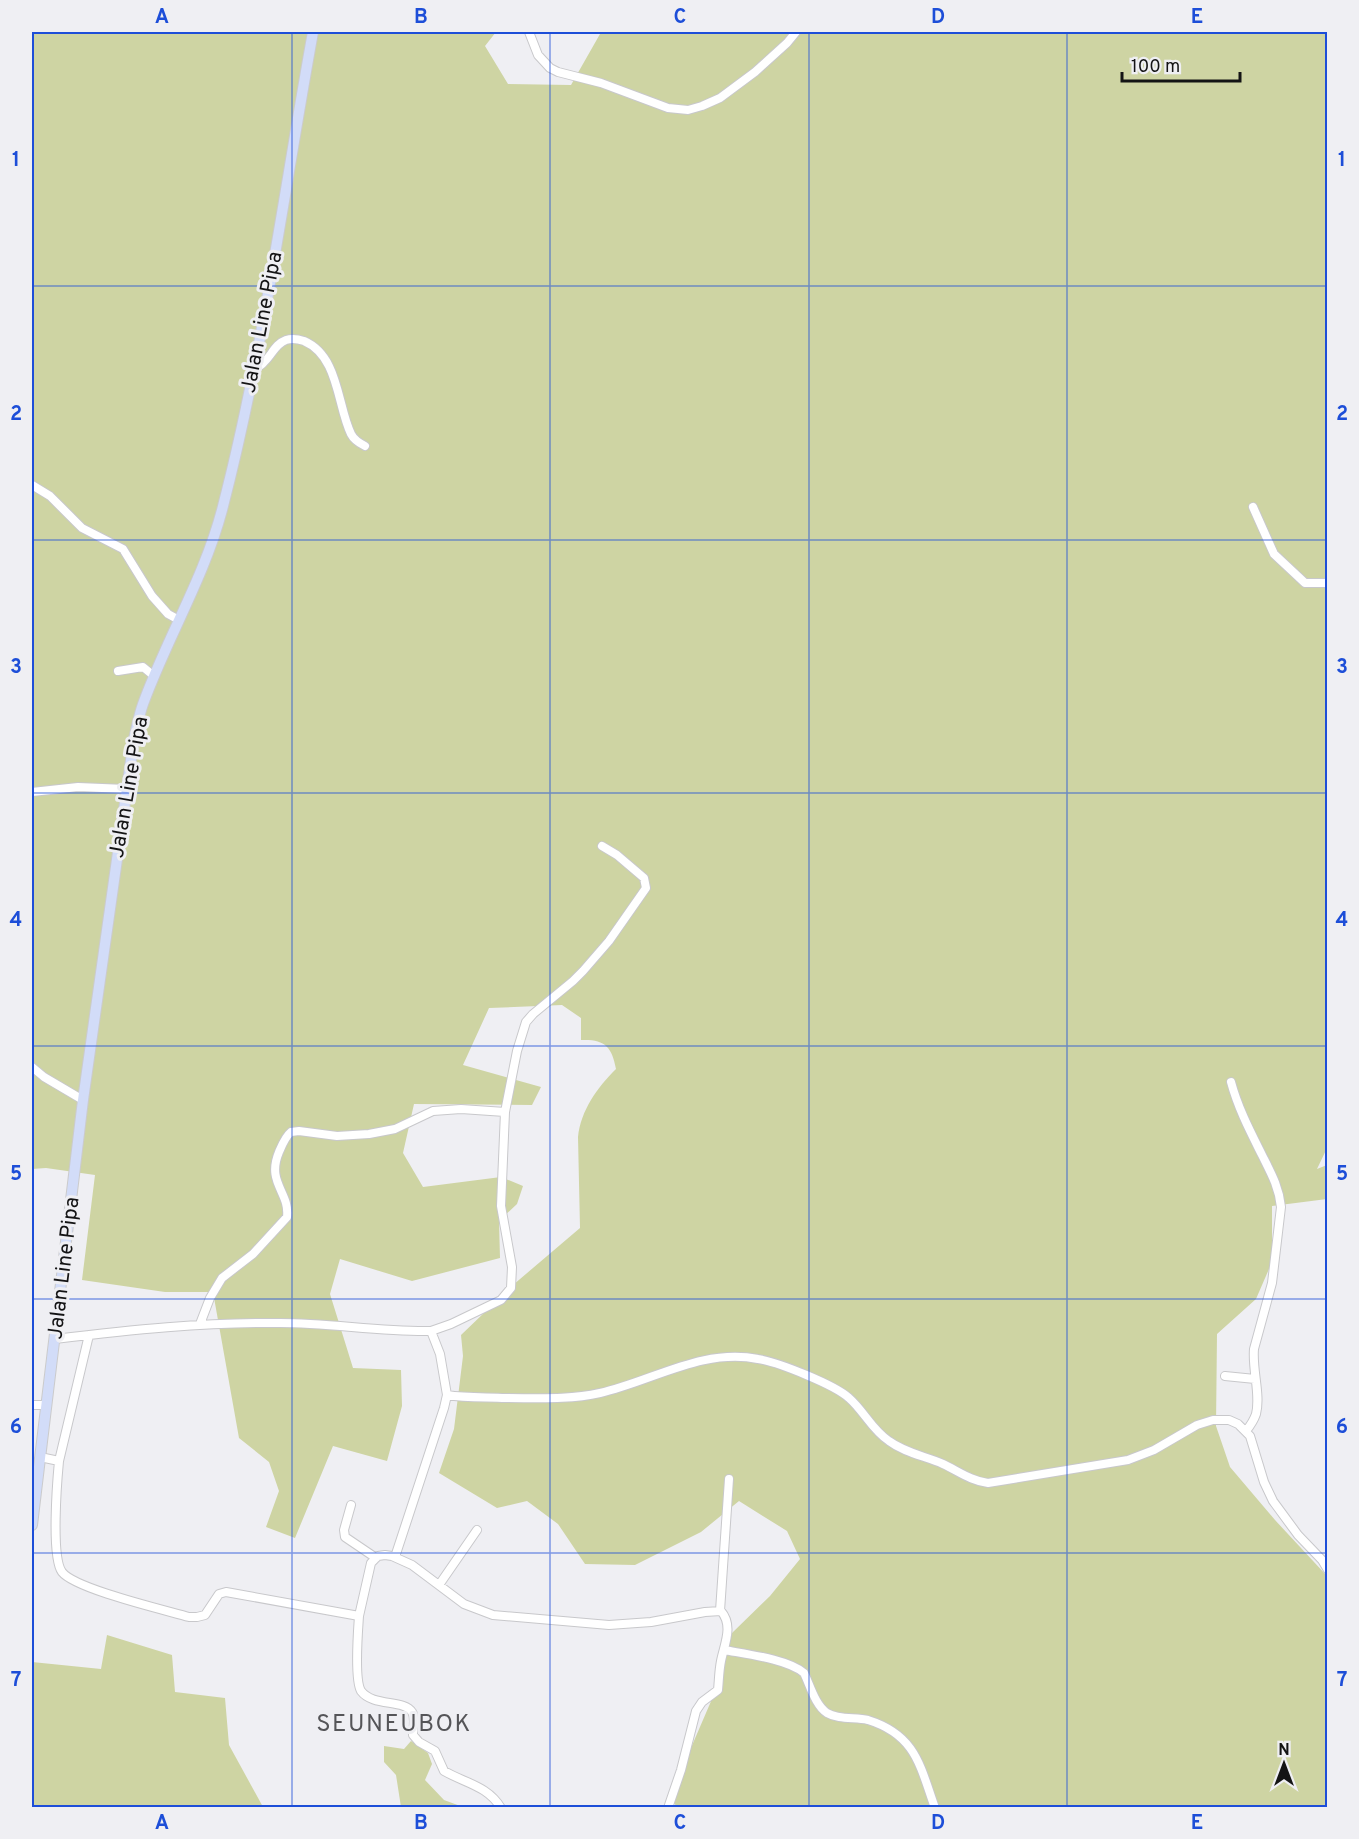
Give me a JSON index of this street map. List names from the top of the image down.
{
  "streets": {
    "main road": ["Jalan Line Pipa"]
  },
  "districts": ["SEUNEUBOK"],
  "scale_bar": "100 m",
  "north": "top",
  "grid": {
    "columns": [
      "A",
      "B",
      "C",
      "D",
      "E"
    ],
    "rows": [
      "1",
      "2",
      "3",
      "4",
      "5",
      "6",
      "7"
    ]
  }
}
